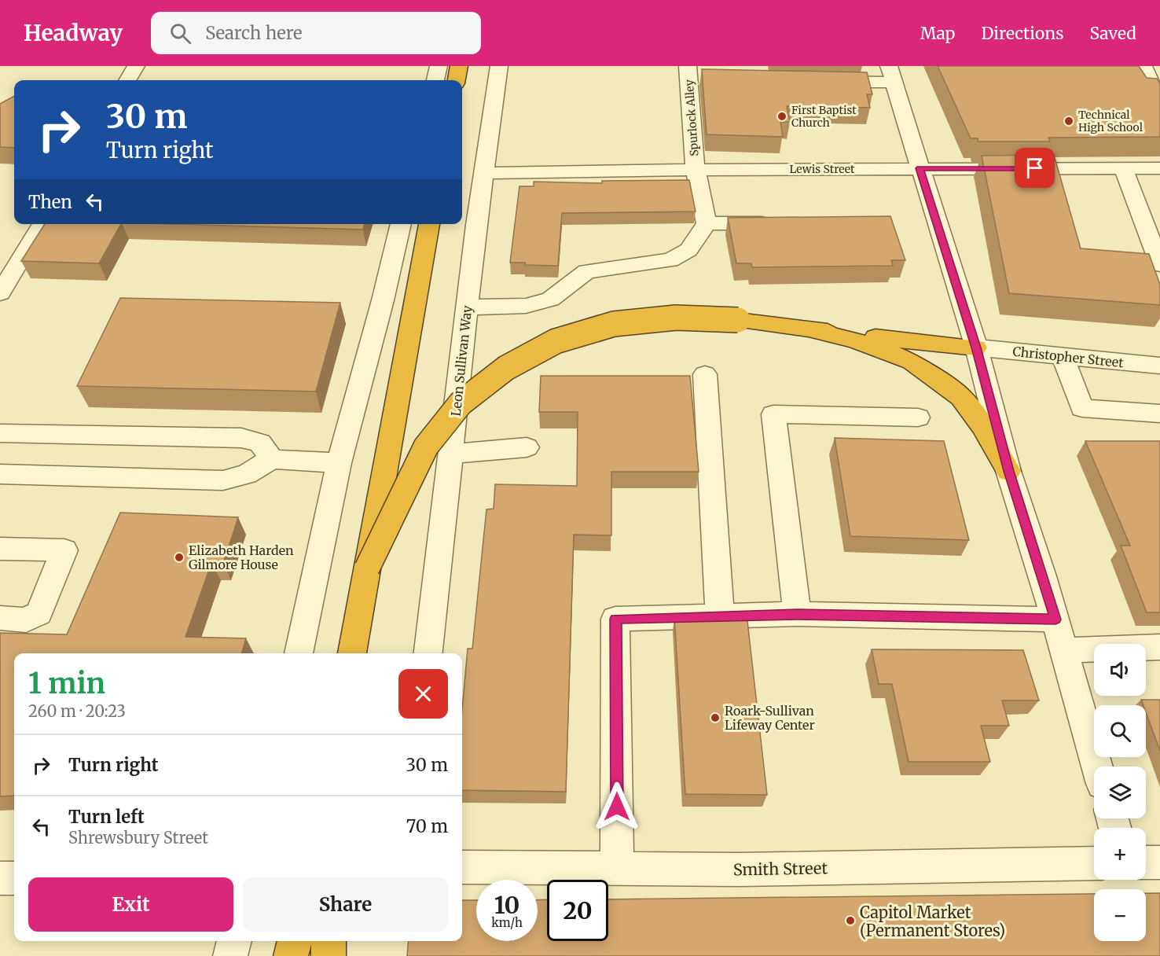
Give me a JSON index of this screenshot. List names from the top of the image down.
{
  "streets": {
    "street": [
      "Spurlock Alley",
      "Lewis Street",
      "Christopher Street",
      "Leon Sullivan Way",
      "Smith Street"
    ]
  },
  "crossings": [
    ["Spurlock Alley", "Lewis Street"],
    ["Lewis Street", "Leon Sullivan Way"]
  ],
  "places": [
    "First Baptist Church",
    "Technical High School",
    "Elizabeth Harden Gilmore House",
    "Roark-Sullivan Lifeway Center",
    "Capitol Market (Permanent Stores)"
  ],
  "page": {
    "header": "Headway",
    "search": "Search here",
    "nav": ["Map", "Directions", "Saved"],
    "turn": ["30 m", "Turn right"],
    "then": "Then",
    "map_buttons": ["+", "−"],
    "heading": ["1 min", "260 m · 20:23"],
    "list": [
      {
        "name": "Turn right",
        "value": "30 m"
      },
      {
        "name": "Turn left",
        "note": "Shrewsbury Street",
        "value": "70 m"
      }
    ],
    "buttons": ["Exit", "Share"],
    "speed": "10 km/h",
    "limit": "20"
  }
}
